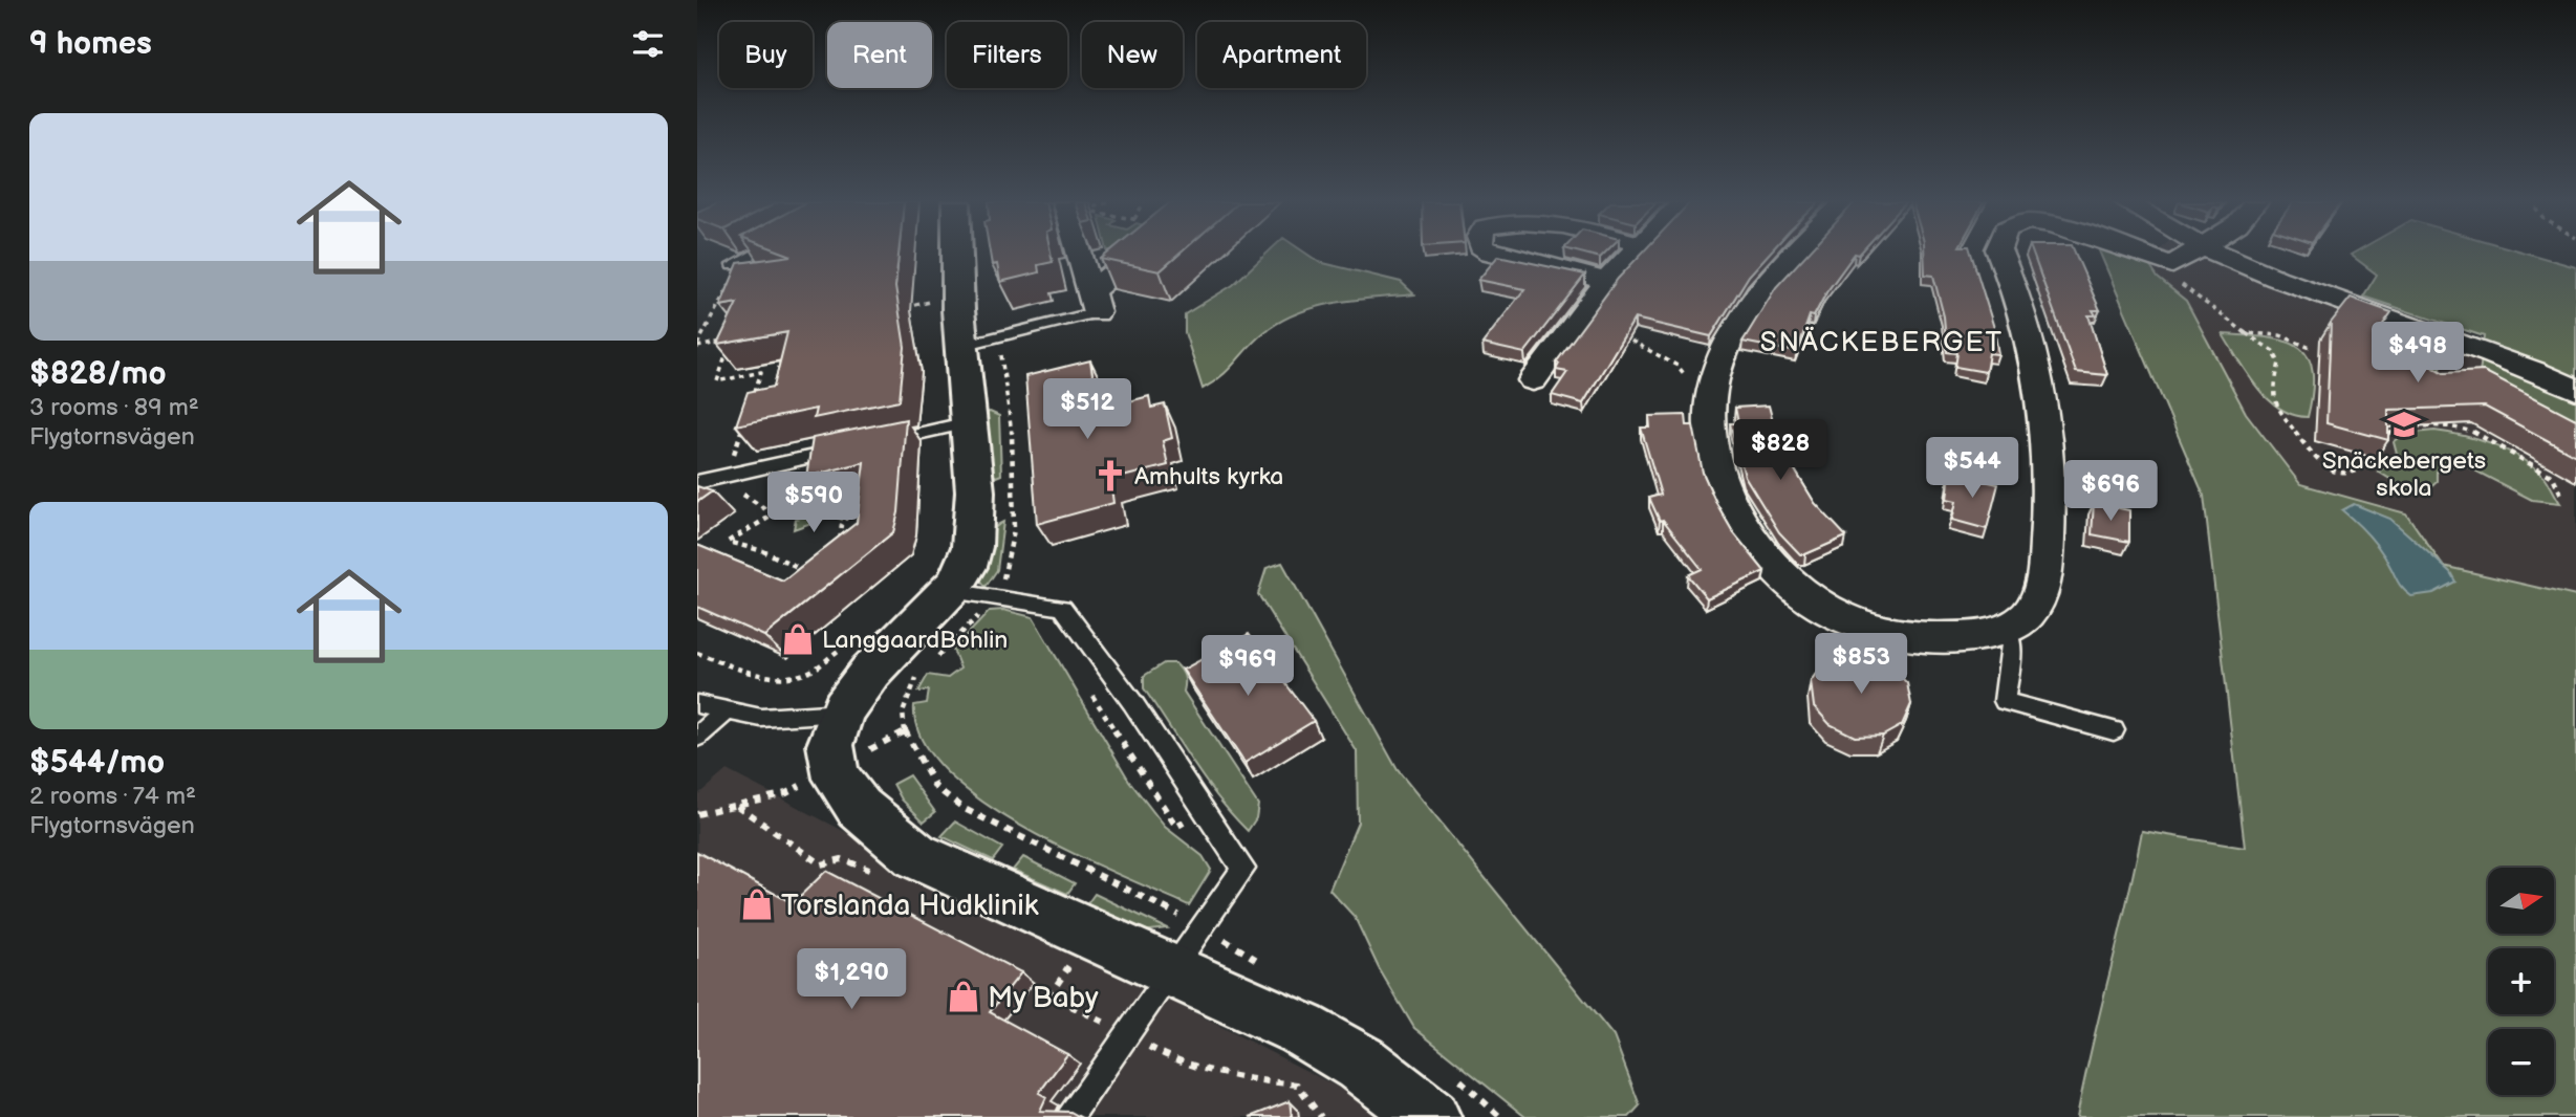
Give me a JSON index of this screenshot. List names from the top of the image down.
{
  "districts": ["SNÄCKEBERGET"],
  "places": {
    "school or university": ["Snäckebergets skola"],
    "church": ["Amhults kyrka"],
    "shop": ["LanggaardBohlin", "Torslanda Hudklinik", "My Baby"]
  },
  "north": "right",
  "page": {
    "heading": "9 homes",
    "chip": [
      "Buy",
      "Rent",
      "Filters",
      "New",
      "Apartment"
    ],
    "list": [
      {
        "name": "$828/mo",
        "note": "3 rooms · 89 m² · Flygtornsvägen"
      },
      {
        "name": "$544/mo",
        "note": "2 rooms · 74 m² · Flygtornsvägen"
      }
    ],
    "price": [
      "$498",
      "$512",
      "$828",
      "$544",
      "$696",
      "$590",
      "$853",
      "$969",
      "$1,290"
    ],
    "map_buttons": ["+", "−"]
  }
}
